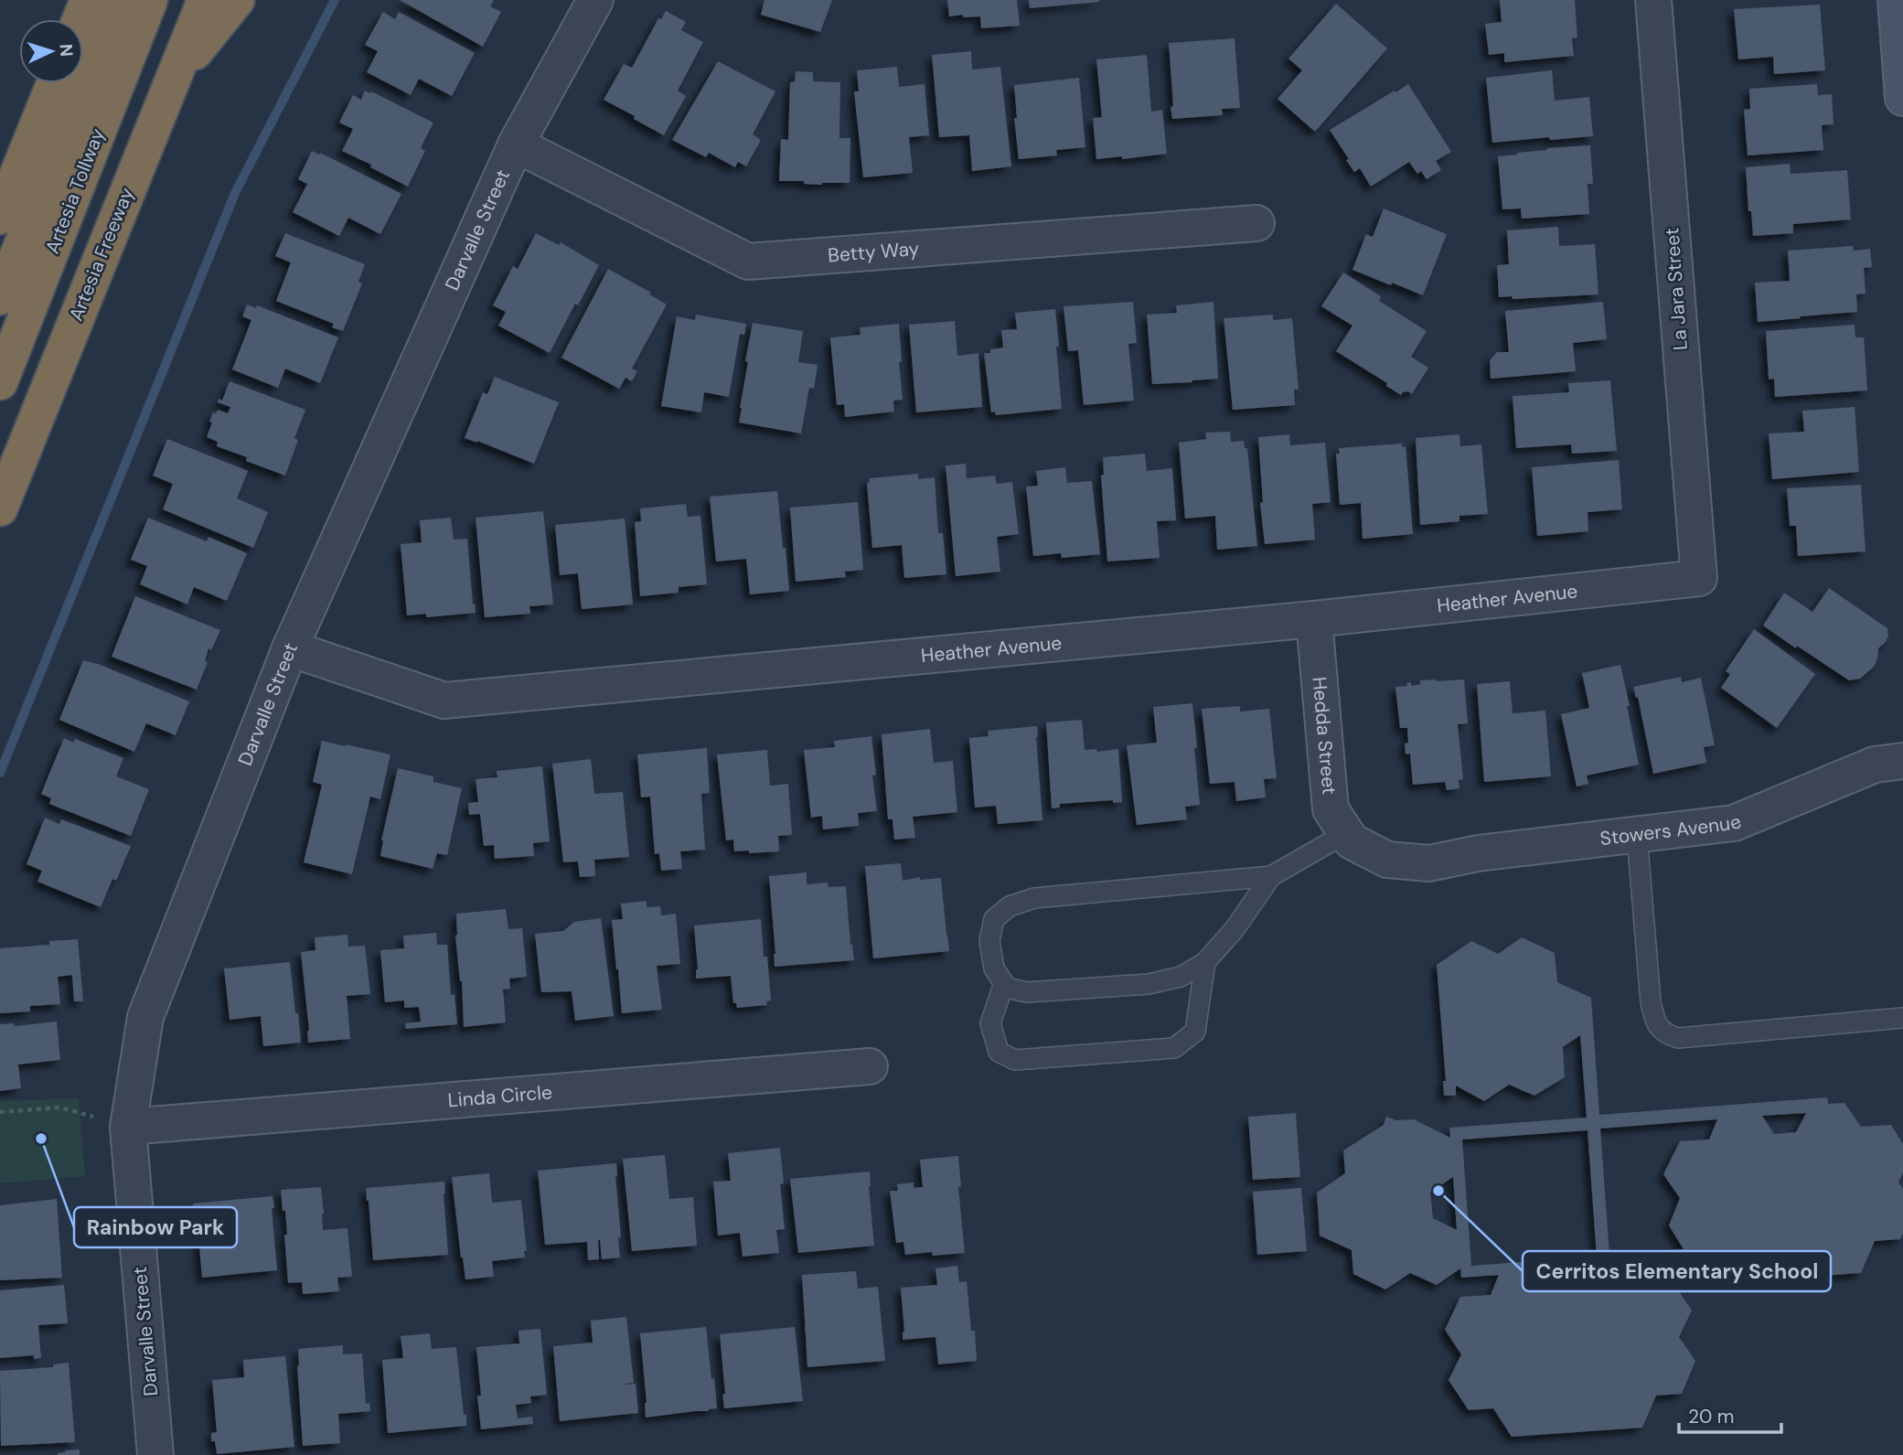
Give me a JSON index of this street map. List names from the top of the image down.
{
  "streets": {
    "highway": ["Artesia Tollway", "Artesia Freeway"],
    "street": [
      "Darvalle Street",
      "Betty Way",
      "La Jara Street",
      "Heather Avenue",
      "Hedda Street",
      "Stowers Avenue",
      "Linda Circle"
    ]
  },
  "crossings": [
    ["Darvalle Street", "Betty Way"],
    ["Darvalle Street", "Heather Avenue"],
    ["Darvalle Street", "Linda Circle"],
    ["La Jara Street", "Heather Avenue"],
    ["Heather Avenue", "Hedda Street"],
    ["Hedda Street", "Stowers Avenue"]
  ],
  "places": ["Rainbow Park", "Cerritos Elementary School"],
  "scale_bar": "20 m",
  "north": "right"
}
